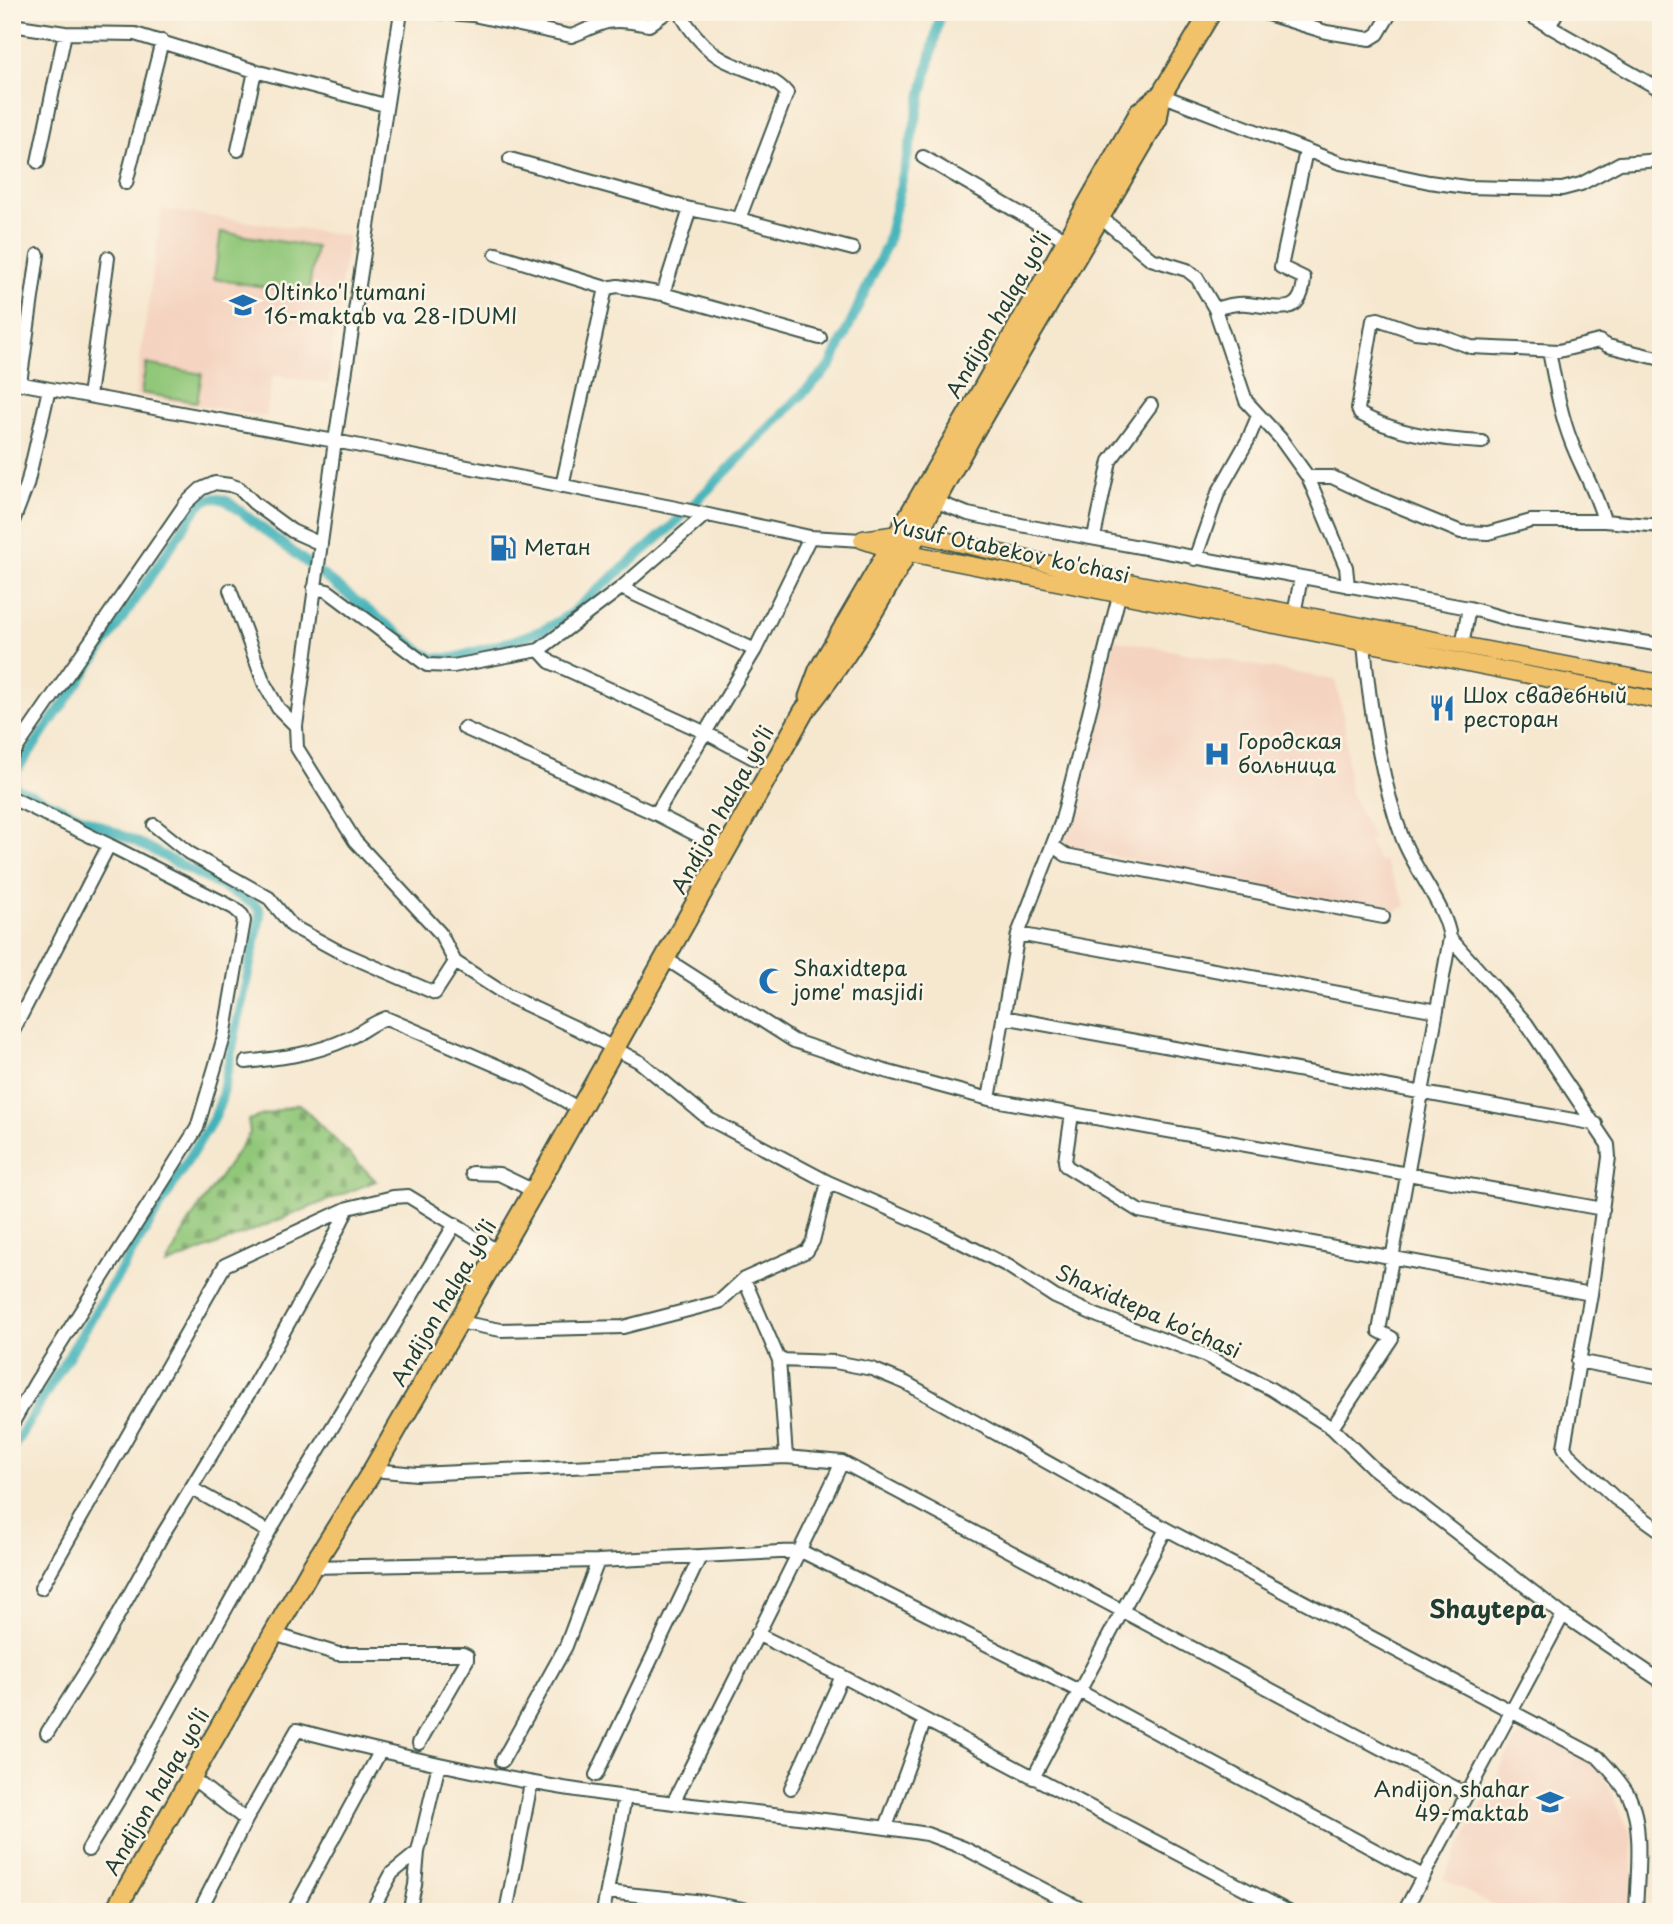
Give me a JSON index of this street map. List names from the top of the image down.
{
  "streets": {
    "highway": ["Andijon halqa yo‘li"],
    "main road": ["Yusuf Otabekov ko'chasi"],
    "street": ["Shaxidtepa ko'chasi"]
  },
  "crossings": [
    ["Andijon halqa yo‘li", "Yusuf Otabekov ko'chasi"],
    ["Andijon halqa yo‘li", "Shaxidtepa ko'chasi"]
  ],
  "districts": ["Shaytepa"],
  "places": {
    "school or university": ["Oltinko'l tumani 16-maktab va 28-IDUMI", "Andijon shahar 49-maktab"],
    "fuel station": ["Метан"],
    "restaurant": ["Шох свадебный ресторан"],
    "hospital": ["Городская больница"],
    "mosque": ["Shaxidtepa jome' masjidi"]
  }
}
